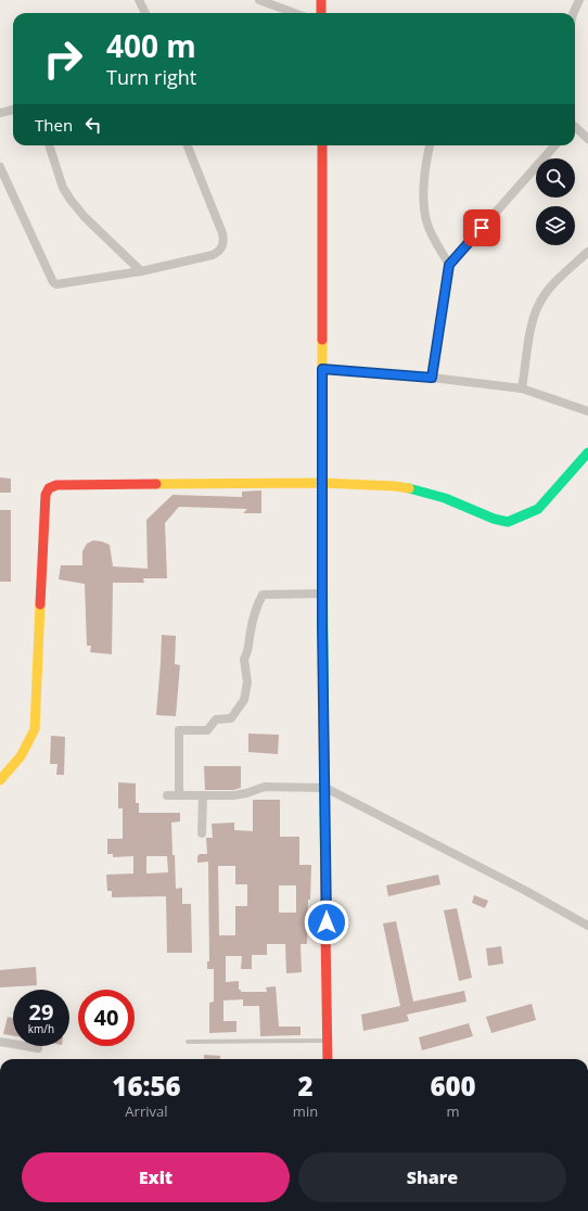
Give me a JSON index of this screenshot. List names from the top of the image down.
{
  "page": {
    "turn": ["400 m", "Turn right"],
    "then": "Then",
    "speed": "29 km/h",
    "limit": "40",
    "eta": [
      "16:56",
      "Arrival",
      "2",
      "min",
      "600",
      "m"
    ],
    "buttons": ["Exit", "Share"]
  }
}
